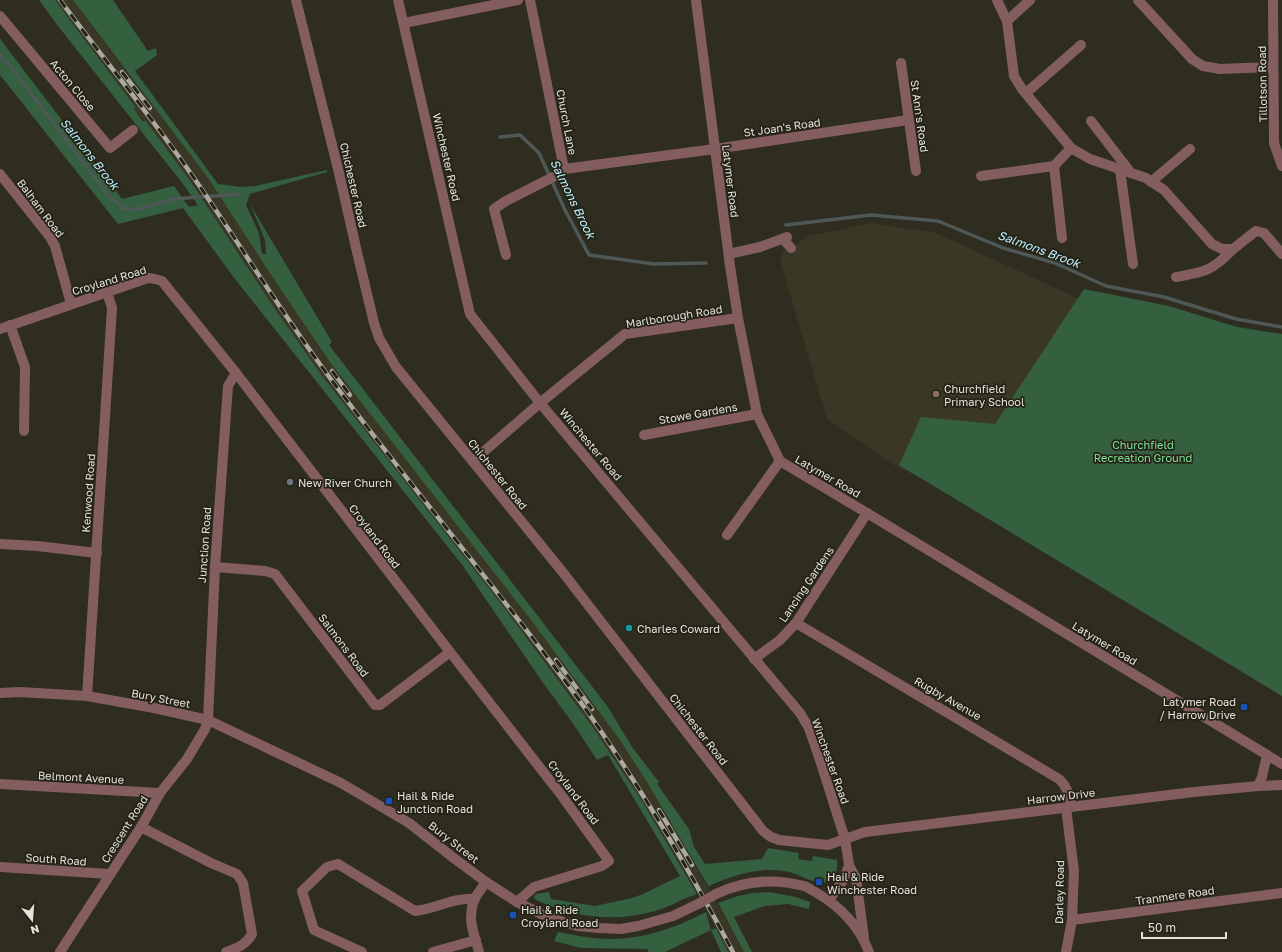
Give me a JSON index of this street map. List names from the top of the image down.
{
  "streets": {
    "street": [
      "Tillotson Road",
      "Acton Close",
      "St Ann's Road",
      "Church Lane",
      "St Joan's Road",
      "Winchester Road",
      "Latymer Road",
      "Chichester Road",
      "Balham Road",
      "Croyland Road",
      "Marlborough Road",
      "Stowe Gardens",
      "Kenwood Road",
      "Junction Road",
      "Lancing Gardens",
      "Salmons Road",
      "Bury Street",
      "Rugby Avenue",
      "Belmont Avenue",
      "Harrow Drive",
      "Crescent Road",
      "South Road",
      "Darley Road",
      "Tranmere Road"
    ]
  },
  "crossings": [
    ["St Ann's Road", "St Joan's Road"],
    ["Church Lane", "St Joan's Road"],
    ["St Joan's Road", "Latymer Road"],
    ["Winchester Road", "Chichester Road"],
    ["Winchester Road", "Marlborough Road"],
    ["Winchester Road", "Lancing Gardens"],
    ["Winchester Road", "Bury Street"],
    ["Winchester Road", "Harrow Drive"],
    ["Latymer Road", "Marlborough Road"],
    ["Latymer Road", "Stowe Gardens"],
    ["Latymer Road", "Lancing Gardens"],
    ["Chichester Road", "Marlborough Road"],
    ["Chichester Road", "Harrow Drive"],
    ["Balham Road", "Croyland Road"],
    ["Croyland Road", "Kenwood Road"],
    ["Croyland Road", "Junction Road"],
    ["Croyland Road", "Salmons Road"],
    ["Croyland Road", "Bury Street"],
    ["Kenwood Road", "Bury Street"],
    ["Junction Road", "Salmons Road"],
    ["Junction Road", "Bury Street"],
    ["Junction Road", "Crescent Road"],
    ["Lancing Gardens", "Rugby Avenue"],
    ["Bury Street", "Crescent Road"],
    ["Rugby Avenue", "Harrow Drive"],
    ["Rugby Avenue", "Darley Road"],
    ["Belmont Avenue", "Crescent Road"],
    ["Harrow Drive", "Darley Road"],
    ["Crescent Road", "South Road"],
    ["Darley Road", "Tranmere Road"]
  ],
  "water": ["Salmons Brook"],
  "parks": ["Churchfield Recreation Ground"],
  "places": {
    "other": ["Churchfield Primary School", "New River Church", "Charles Coward"],
    "transit": [
      "Latymer Road / Harrow Drive",
      "Hail & Ride Junction Road",
      "Hail & Ride Winchester Road",
      "Hail & Ride Croyland Road"
    ]
  },
  "scale_bar": "50 m",
  "north": "bottom"
}
